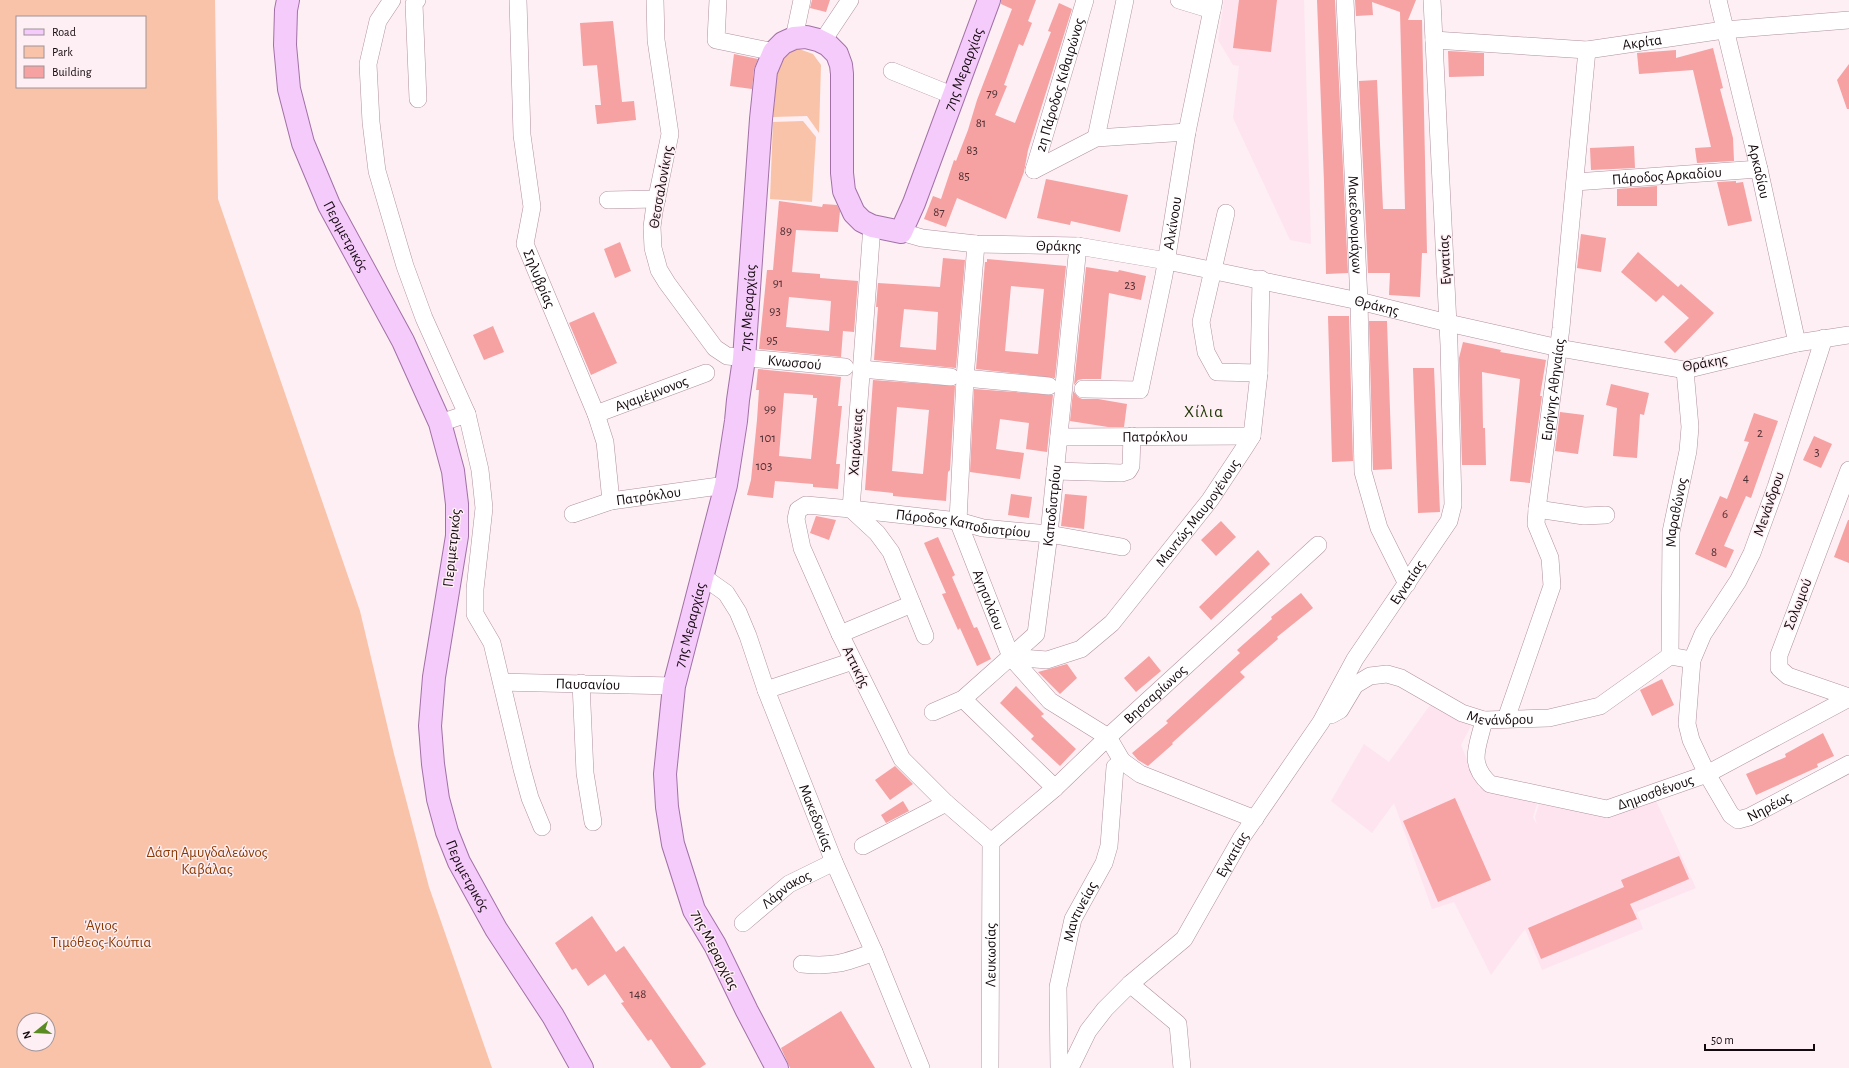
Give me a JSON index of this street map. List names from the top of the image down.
{
  "streets": {
    "main road": ["7ης Μεραρχίας", "Περιμετρικός"],
    "street": [
      "Ακρίτα",
      "2η Πάροδος Κιθαιρώνος",
      "Αρκαδίου",
      "Πάροδος Αρκαδίου",
      "Θεσσαλονίκης",
      "Αλκίνοου",
      "Μακεδονομάχων",
      "Θράκης",
      "Εγνατίας",
      "Σηλυβρίας",
      "Κνωσσού",
      "Ειρήνης Αθηναίας",
      "Αγαμέμνονος",
      "Πατρόκλου",
      "Χαιρώνειας",
      "Μενάνδρου",
      "Καποδιστρίου",
      "Μαντώς Μαυρογένους",
      "Μαραθώνος",
      "Πάροδος Καποδιστρίου",
      "Αγησιλάου",
      "Σολωμού",
      "Αττικής",
      "Παυσανίου",
      "Βησσαρίωνος",
      "Δημοσθένους",
      "Νηρέως",
      "Μακεδονίας",
      "Λάρνακος",
      "Μαντινείας",
      "Λευκωσίας"
    ]
  },
  "crossings": [
    ["Ακρίτα", "Αρκαδίου"],
    ["Ακρίτα", "Εγνατίας"],
    ["Ακρίτα", "Ειρήνης Αθηναίας"],
    ["7ης Μεραρχίας", "Θεσσαλονίκης"],
    ["7ης Μεραρχίας", "Θράκης"],
    ["7ης Μεραρχίας", "Κνωσσού"],
    ["7ης Μεραρχίας", "Πατρόκλου"],
    ["7ης Μεραρχίας", "Παυσανίου"],
    ["7ης Μεραρχίας", "Μακεδονίας"],
    ["Αρκαδίου", "Πάροδος Αρκαδίου"],
    ["Αρκαδίου", "Θράκης"],
    ["Πάροδος Αρκαδίου", "Ειρήνης Αθηναίας"],
    ["Θεσσαλονίκης", "Κνωσσού"],
    ["Αλκίνοου", "Θράκης"],
    ["Μακεδονομάχων", "Θράκης"],
    ["Μακεδονομάχων", "Εγνατίας"],
    ["Θράκης", "Εγνατίας"],
    ["Θράκης", "Ειρήνης Αθηναίας"],
    ["Θράκης", "Μενάνδρου"],
    ["Θράκης", "Καποδιστρίου"],
    ["Θράκης", "Μαντώς Μαυρογένους"],
    ["Θράκης", "Μαραθώνος"],
    ["Θράκης", "Αγησιλάου"],
    ["Εγνατίας", "Μενάνδρου"],
    ["Εγνατίας", "Αγησιλάου"],
    ["Σηλυβρίας", "Αγαμέμνονος"],
    ["Σηλυβρίας", "Πατρόκλου"],
    ["Κνωσσού", "Χαιρώνειας"],
    ["Κνωσσού", "Αγησιλάου"],
    ["Ειρήνης Αθηναίας", "Μενάνδρου"],
    ["Πατρόκλου", "Καποδιστρίου"],
    ["Πατρόκλου", "Μαντώς Μαυρογένους"],
    ["Χαιρώνειας", "Πάροδος Καποδιστρίου"],
    ["Χαιρώνειας", "Αττικής"],
    ["Μενάνδρου", "Μαραθώνος"],
    ["Μενάνδρου", "Δημοσθένους"],
    ["Μενάνδρου", "Νηρέως"],
    ["Καποδιστρίου", "Μαντώς Μαυρογένους"],
    ["Καποδιστρίου", "Πάροδος Καποδιστρίου"],
    ["Καποδιστρίου", "Αγησιλάου"],
    ["Μαντώς Μαυρογένους", "Αγησιλάου"],
    ["Πάροδος Καποδιστρίου", "Αγησιλάου"],
    ["Πάροδος Καποδιστρίου", "Αττικής"],
    ["Αγησιλάου", "Βησσαρίωνος"],
    ["Αγησιλάου", "Μαντινείας"],
    ["Σολωμού", "Δημοσθένους"],
    ["Αττικής", "Βησσαρίωνος"],
    ["Αττικής", "Λευκωσίας"],
    ["Βησσαρίωνος", "Λευκωσίας"],
    ["Δημοσθένους", "Νηρέως"],
    ["Μακεδονίας", "Λάρνακος"]
  ],
  "districts": ["Χίλια"],
  "parks": ["Δάση Αμυγδαλεώνος Καβάλας", "'Αγιος Τιμόθεος-Κούπια"],
  "house_numbers": [
    "79",
    "81",
    "83",
    "85",
    "87",
    "89",
    "91",
    "23",
    "93",
    "95",
    "99",
    "2",
    "101",
    "3",
    "103",
    "4",
    "6",
    "8",
    "148"
  ],
  "legend": ["Road", "Park", "Building"],
  "scale_bar": "50 m",
  "north": "left"
}
